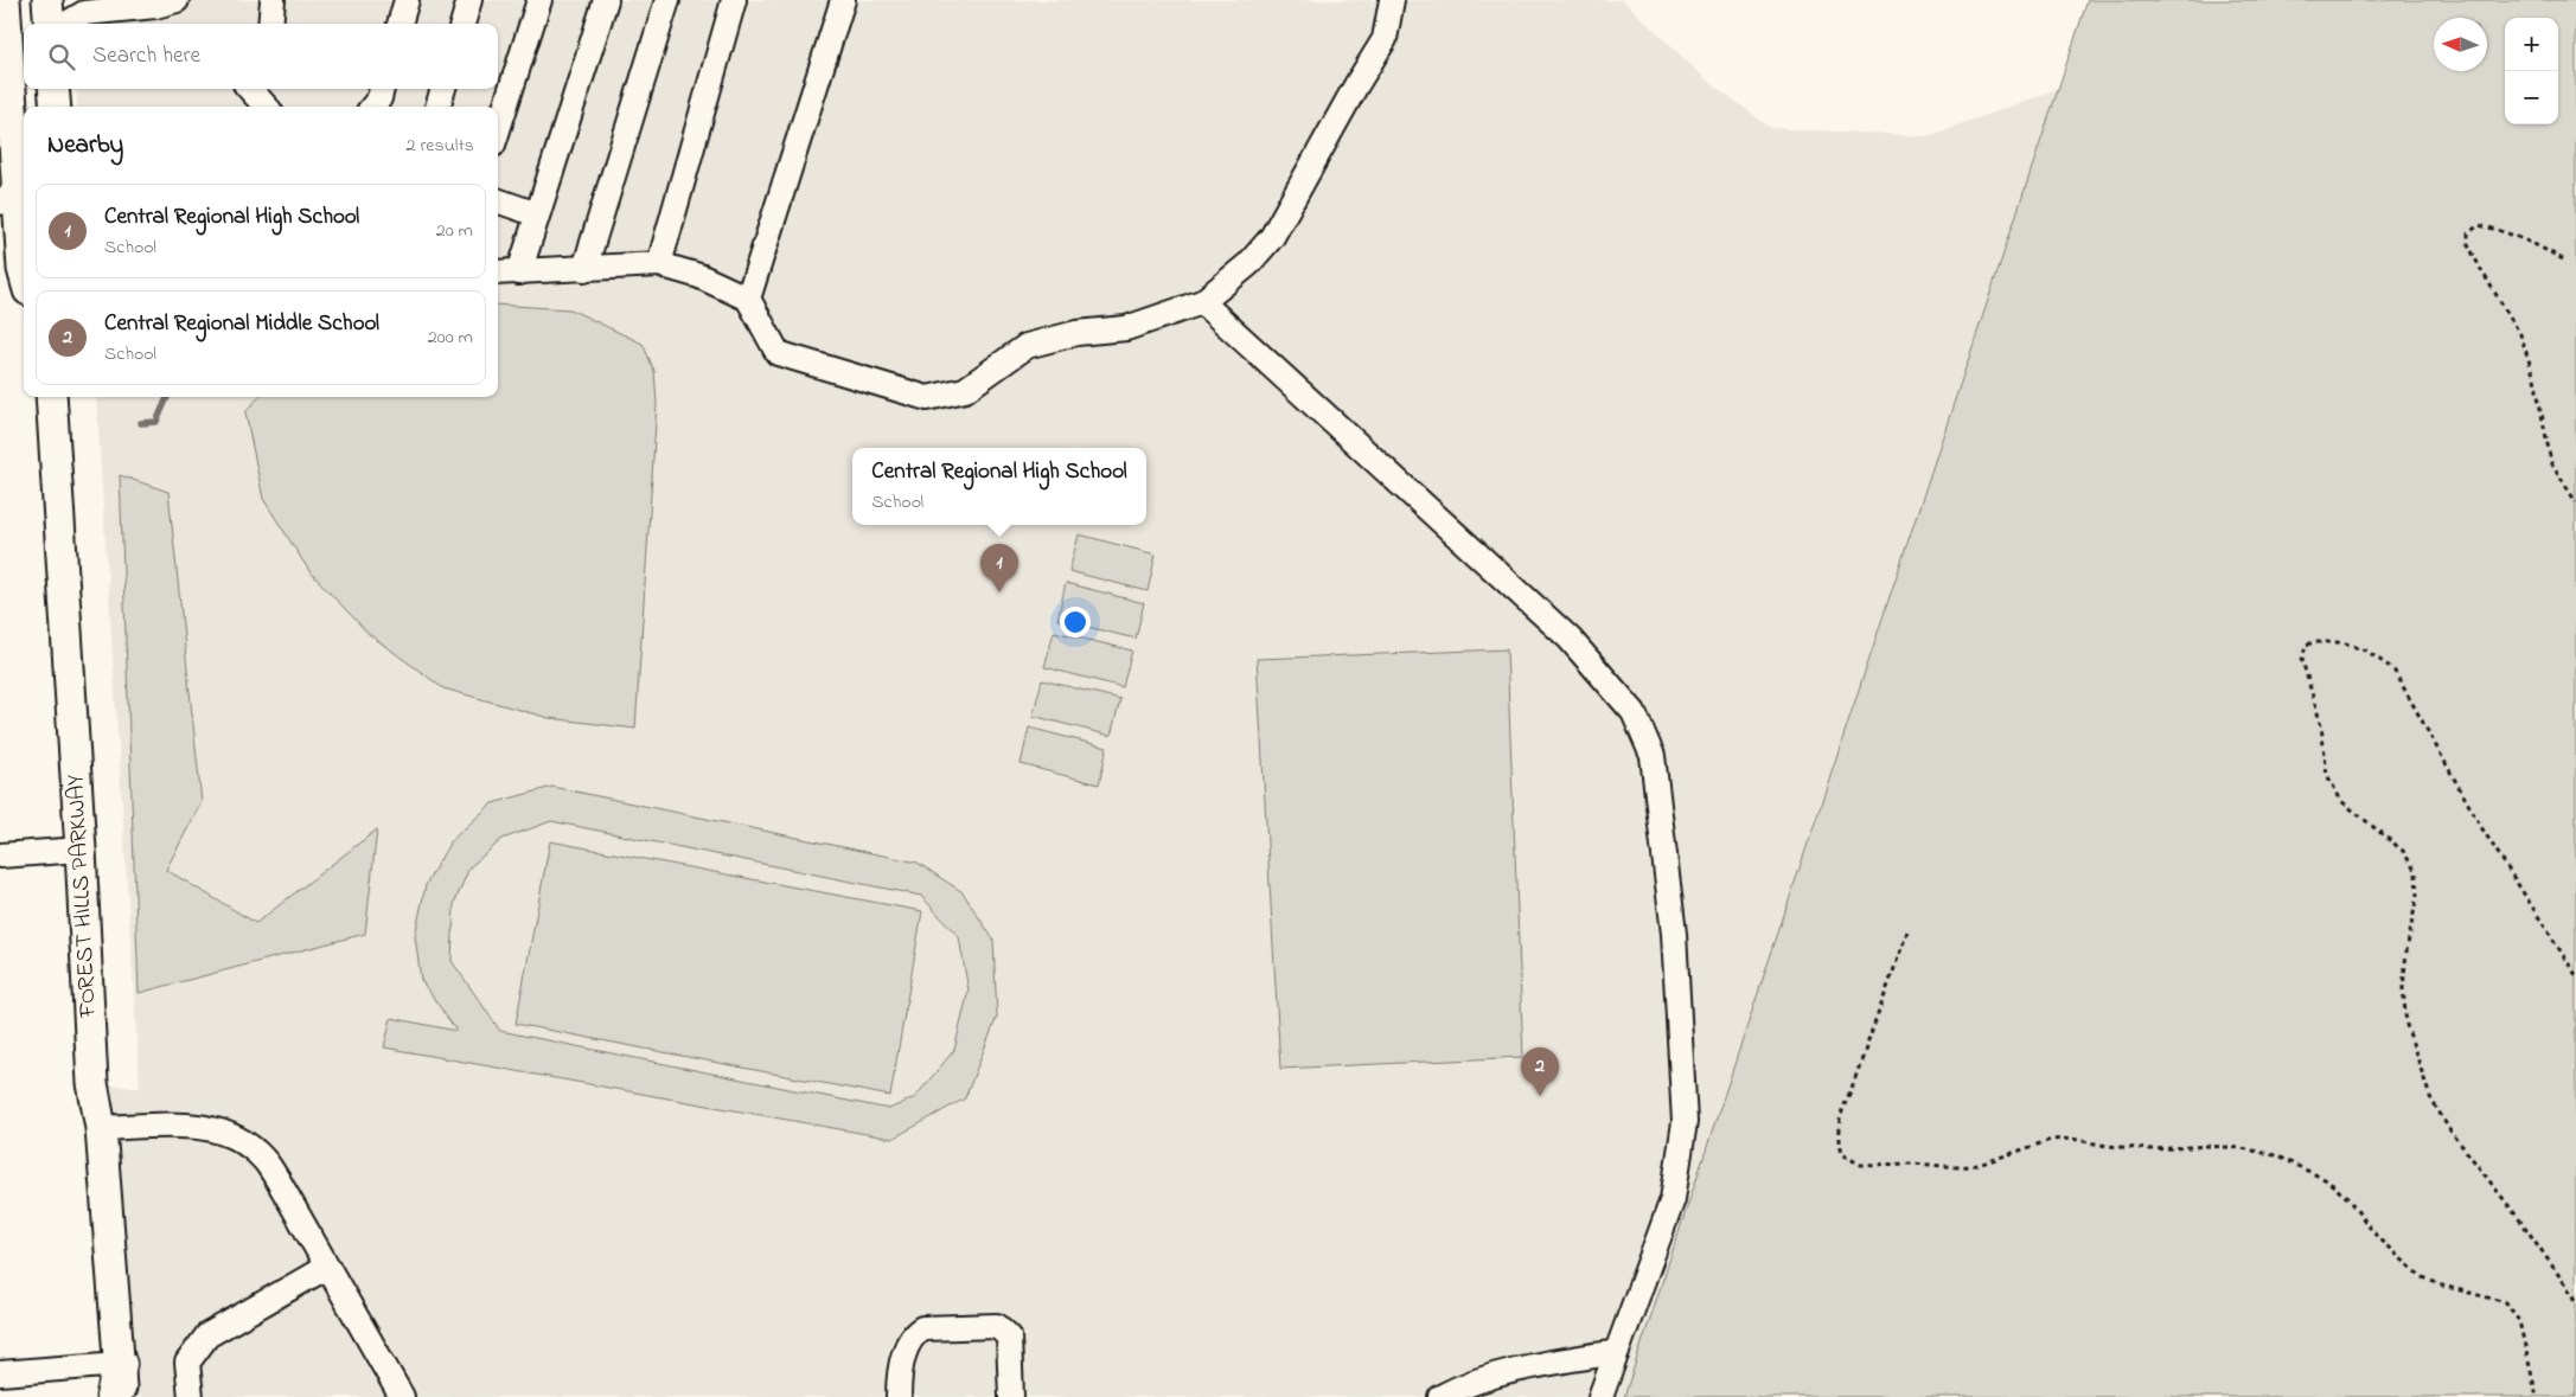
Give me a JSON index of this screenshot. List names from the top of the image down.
{
  "streets": {
    "main road": ["FOREST HILLS PARKWAY"]
  },
  "north": "left",
  "page": {
    "map_buttons": ["+", "−"],
    "search": "Search here",
    "heading": ["Nearby", "2 results"],
    "list": [
      {
        "mark": "1",
        "name": "Central Regional High School",
        "note": "School",
        "value": "20 m"
      },
      {
        "mark": "2",
        "name": "Central Regional Middle School",
        "note": "School",
        "value": "200 m"
      }
    ],
    "popup": ["Central Regional High School", "School"],
    "pins": ["1", "2"]
  }
}
